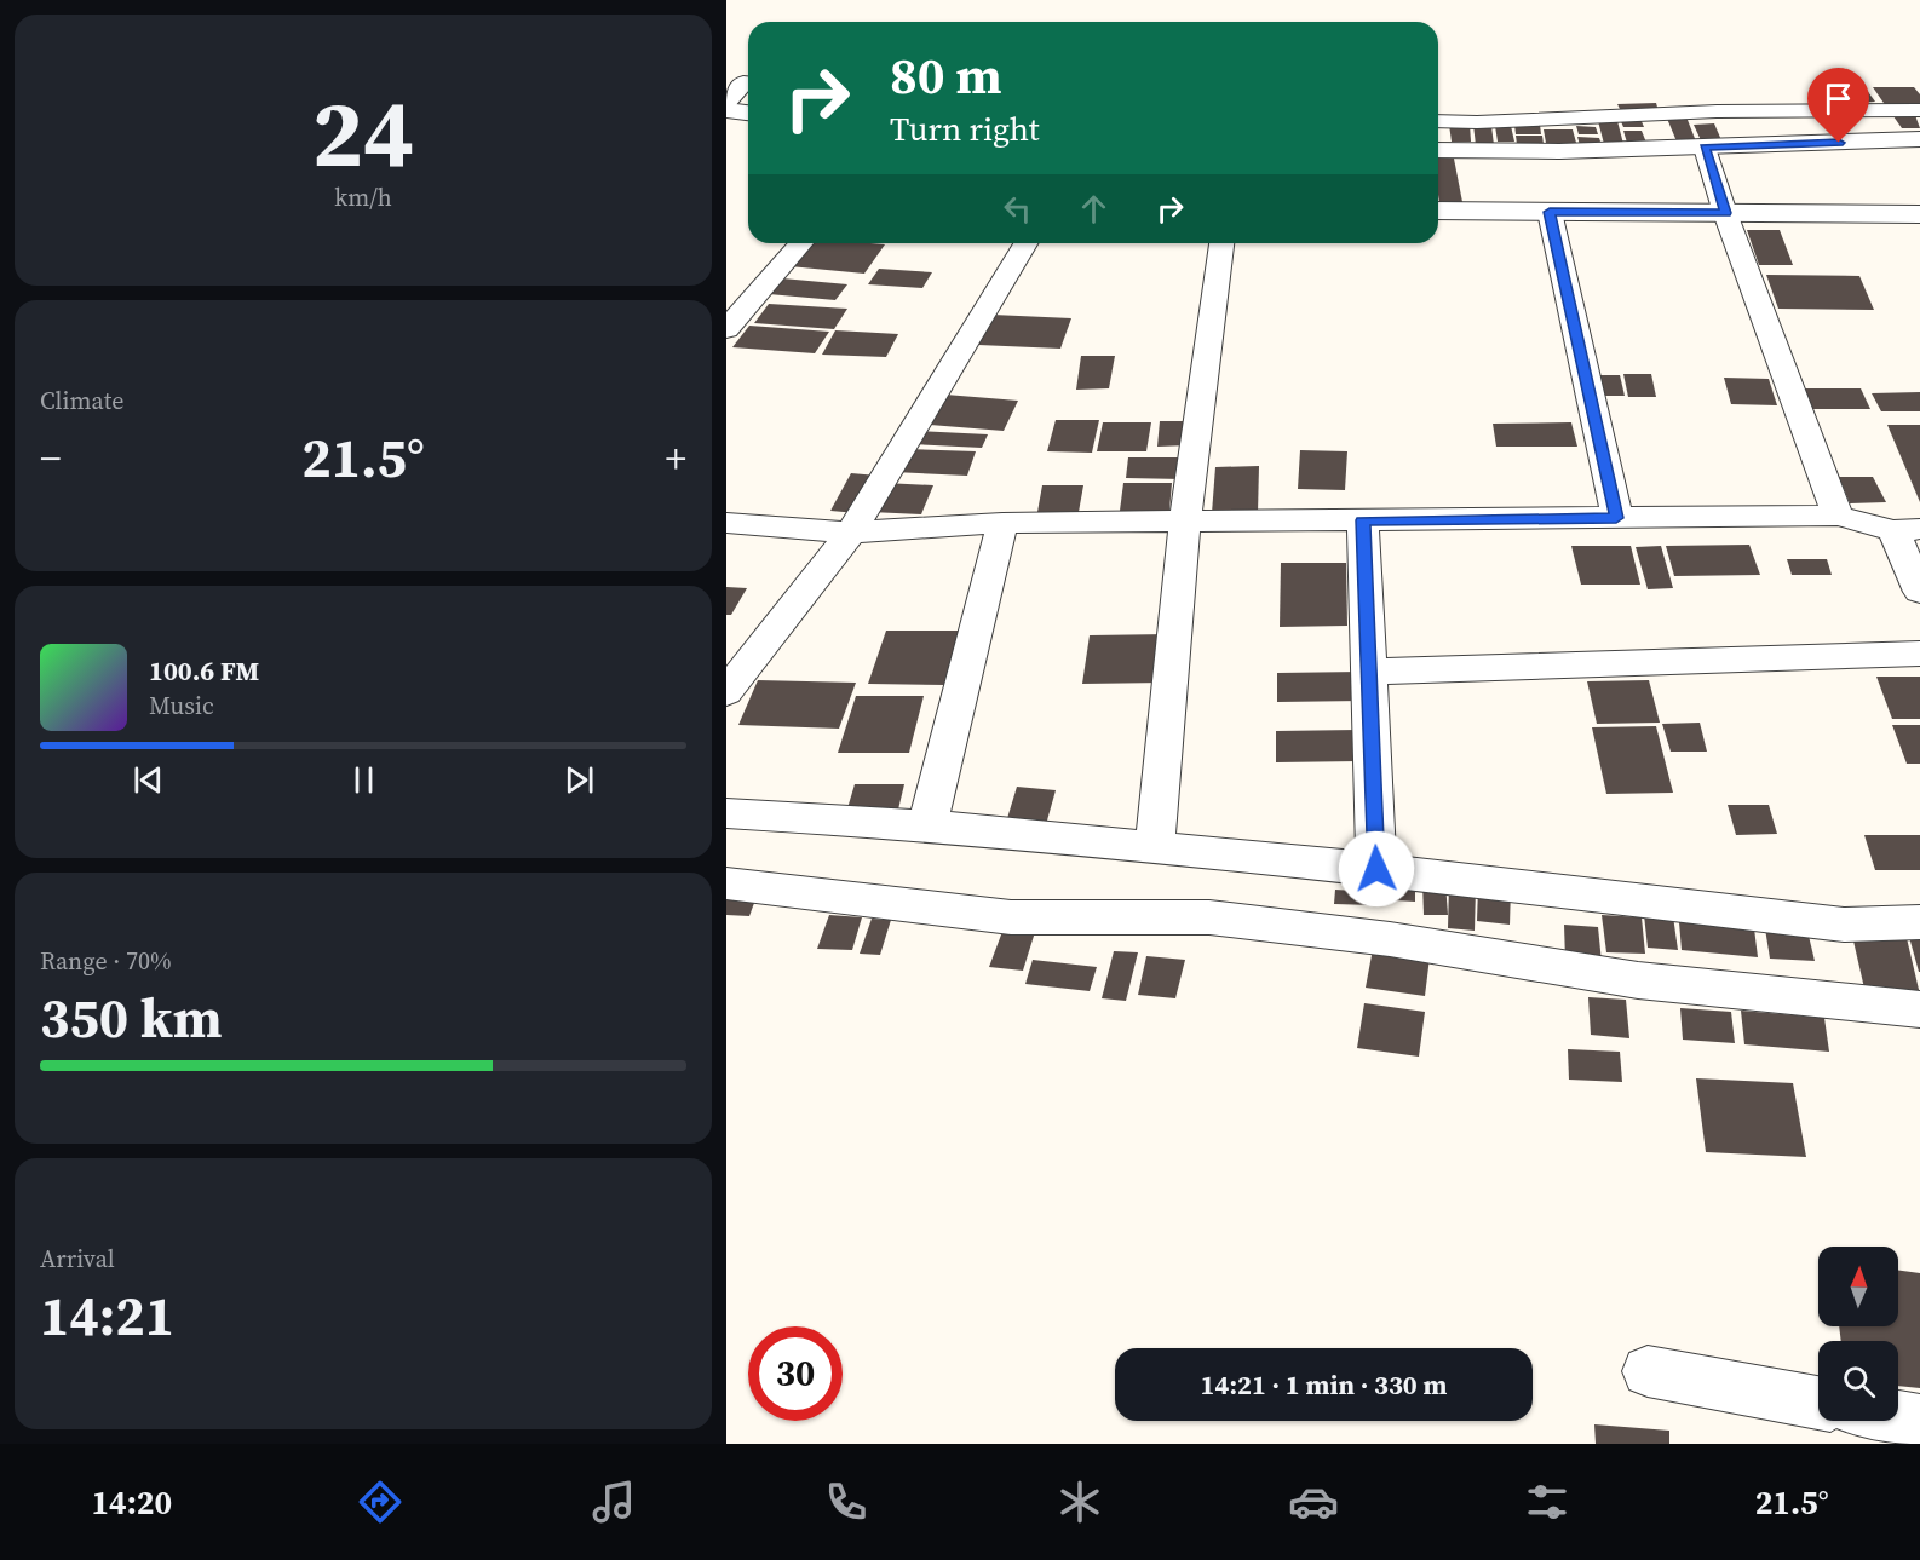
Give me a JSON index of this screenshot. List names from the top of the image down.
{
  "north": "top",
  "page": {
    "tile": [
      ["24", "km/h"],
      "Climate",
      ["Range · 70%", "350 km"],
      ["Arrival", "14:21"]
    ],
    "turn": ["80 m", "Turn right"],
    "heat": ["−", "21.5°", "+"],
    "song": ["100.6 FM", "Music"],
    "limit": "30",
    "trip": "14:21 · 1 min · 330 m",
    "tabs": ["14:20", "21.5°"]
  }
}
